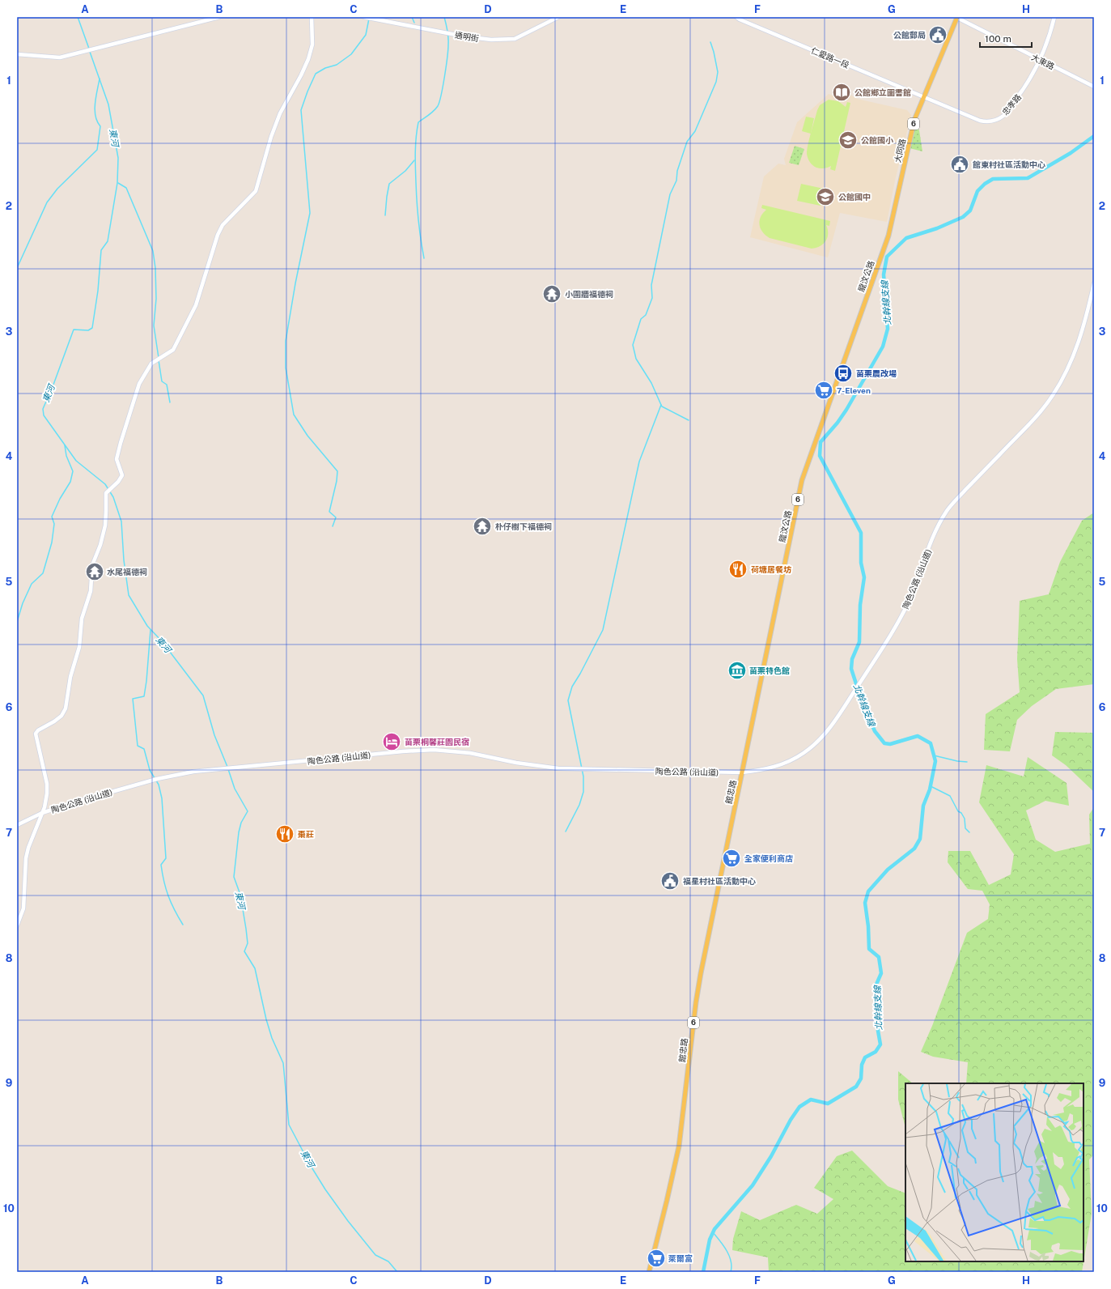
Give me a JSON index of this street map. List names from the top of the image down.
{
  "streets": {
    "main road": [
      "6",
      "大同路",
      "龍汶公路",
      "館忠路"
    ],
    "street": [
      "通明街",
      "仁愛路一段",
      "大東路",
      "忠孝路",
      "陶色公路 (沿山道)"
    ]
  },
  "crossings": [
    ["仁愛路一段", "忠孝路"],
    ["仁愛路一段", "大同路"],
    ["大東路", "忠孝路"],
    ["大東路", "大同路"],
    ["忠孝路", "大同路"],
    ["大同路", "龍汶公路"],
    ["龍汶公路", "陶色公路 (沿山道)"],
    ["龍汶公路", "館忠路"],
    ["陶色公路 (沿山道)", "館忠路"]
  ],
  "water": ["東河", "北幹線支線"],
  "places": {
    "public building": ["公館郵局", "館東村社區活動中心", "福星村社區活動中心"],
    "library": ["公館鄉立圖書館"],
    "school or university": ["公館國小", "公館國中"],
    "temple": ["小圍牆福德祠", "朴仔樹下福德祠", "水尾福德祠"],
    "bus stop": ["苗栗農改場"],
    "supermarket": ["7-Eleven", "全家便利商店", "萊爾富"],
    "restaurant": ["荷塘居餐坊", "棗莊"],
    "museum": ["苗栗特色館"],
    "hotel": ["苗栗桐馨莊園民宿"]
  },
  "scale_bar": "100 m",
  "grid": {
    "columns": [
      "A",
      "B",
      "C",
      "D",
      "E",
      "F",
      "G",
      "H"
    ],
    "rows": [
      "1",
      "2",
      "3",
      "4",
      "5",
      "6",
      "7",
      "8",
      "9",
      "10"
    ]
  }
}
